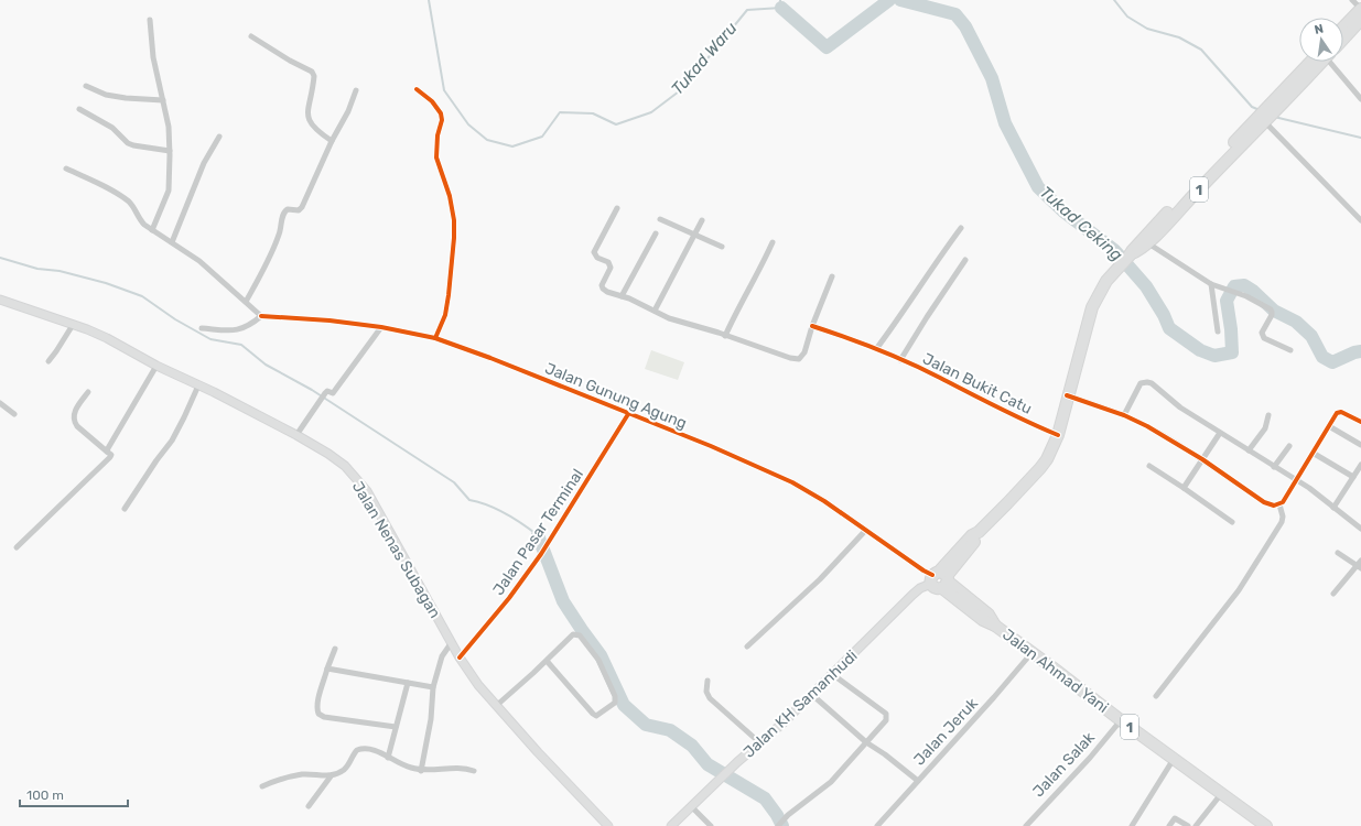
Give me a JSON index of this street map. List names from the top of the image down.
{
  "streets": {
    "highway": ["1", "Jalan Ahmad Yani"],
    "main road": ["Jalan Nenas Subagan", "Jalan KH Samanhudi"],
    "street": [
      "Jalan Bukit Catu",
      "Jalan Gunung Agung",
      "Jalan Pasar Terminal",
      "Jalan Jeruk",
      "Jalan Salak"
    ]
  },
  "crossings": [
    ["Jalan Gunung Agung", "Jalan Pasar Terminal"],
    ["Jalan Gunung Agung", "Jalan Ahmad Yani"],
    ["Jalan Gunung Agung", "Jalan KH Samanhudi"],
    ["Jalan Pasar Terminal", "Jalan Nenas Subagan"],
    ["Jalan Ahmad Yani", "Jalan KH Samanhudi"],
    ["Jalan Ahmad Yani", "Jalan Jeruk"],
    ["Jalan Ahmad Yani", "Jalan Salak"]
  ],
  "water": ["Tukad Waru", "Tukad Ceking"],
  "scale_bar": "100 m",
  "north": "top"
}
